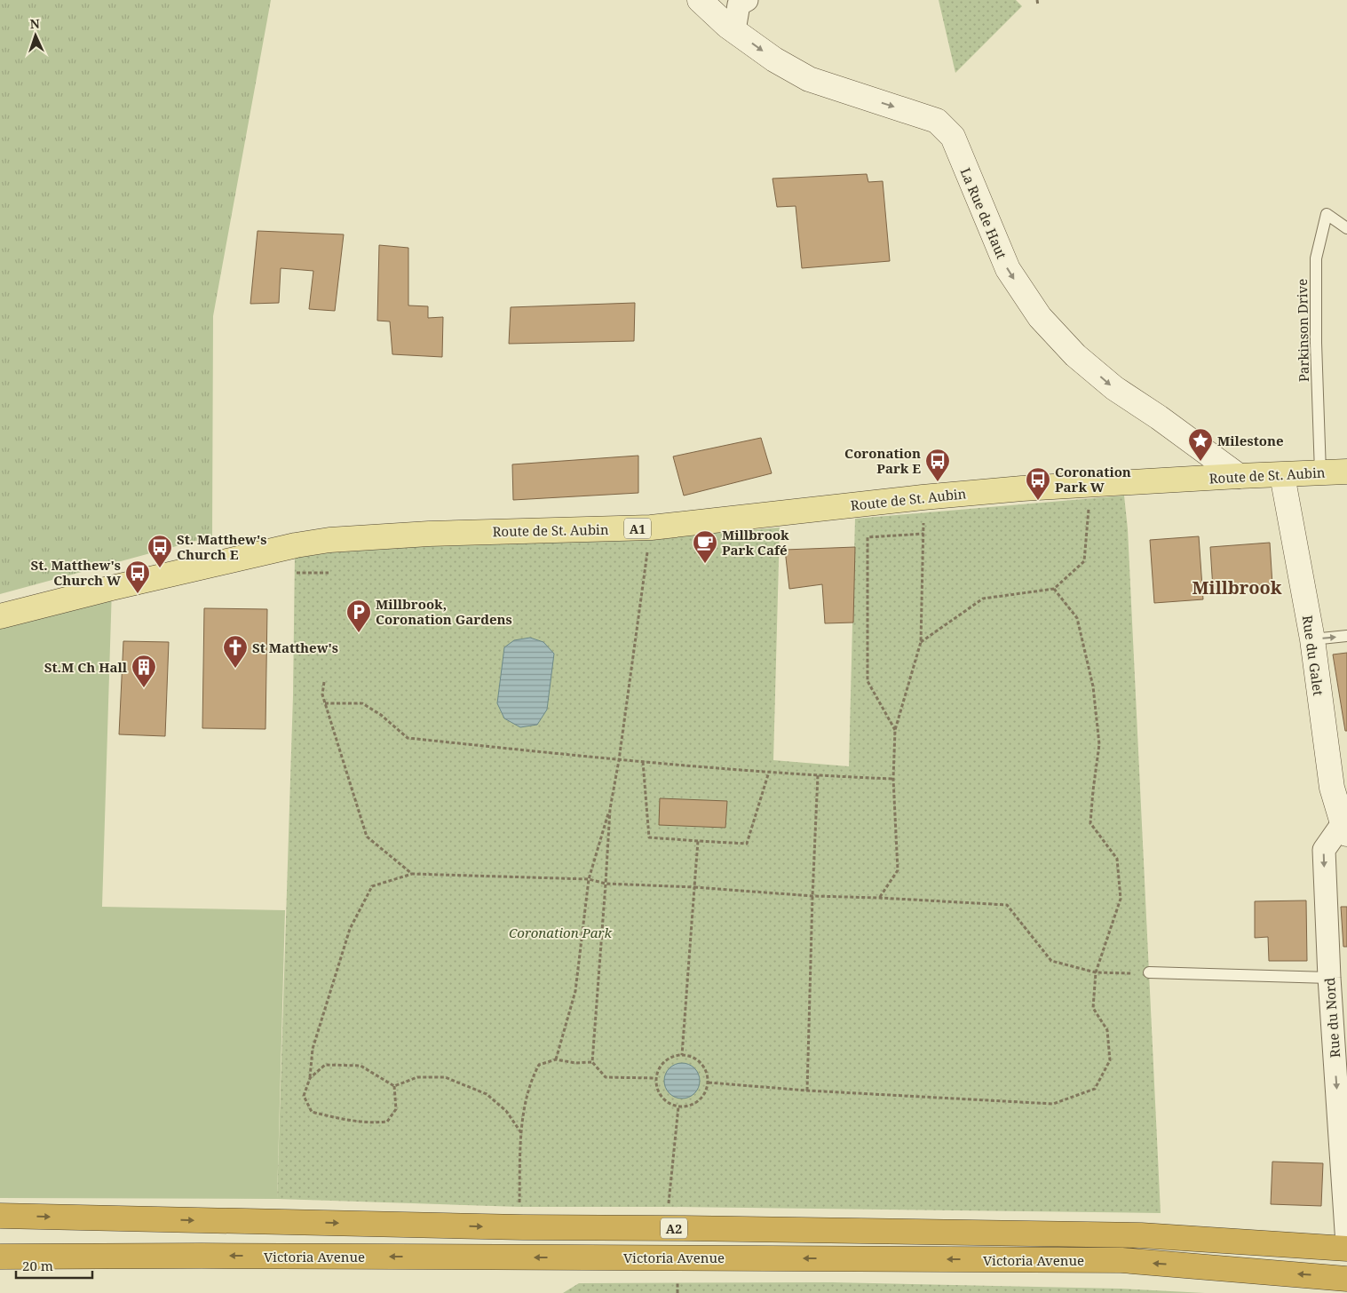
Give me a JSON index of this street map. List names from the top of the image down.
{
  "streets": {
    "highway": ["A2", "Victoria Avenue"],
    "main road": [
      "La Rue de Haut",
      "Route de St. Aubin",
      "A1",
      "Rue du Galet"
    ],
    "street": ["Rue du Nord"],
    "lane": ["Parkinson Drive"]
  },
  "crossings": [
    ["La Rue de Haut", "Route de St. Aubin"],
    ["Parkinson Drive", "Route de St. Aubin"],
    ["Route de St. Aubin", "Rue du Galet"],
    ["Rue du Galet", "Rue du Nord"]
  ],
  "one_way": ["La Rue de Haut", "Rue du Nord"],
  "districts": ["Millbrook"],
  "parks": ["Coronation Park"],
  "places": {
    "place": ["Milestone"],
    "bus stop": [
      "Coronation Park E",
      "Coronation Park W",
      "St. Matthew's Church E",
      "St. Matthew's Church W"
    ],
    "cafe": ["Millbrook Park Café"],
    "parking": ["Millbrook, Coronation Gardens"],
    "church": ["St Matthew's"],
    "building": ["St.M Ch Hall"]
  },
  "scale_bar": "20 m",
  "north": "top"
}
